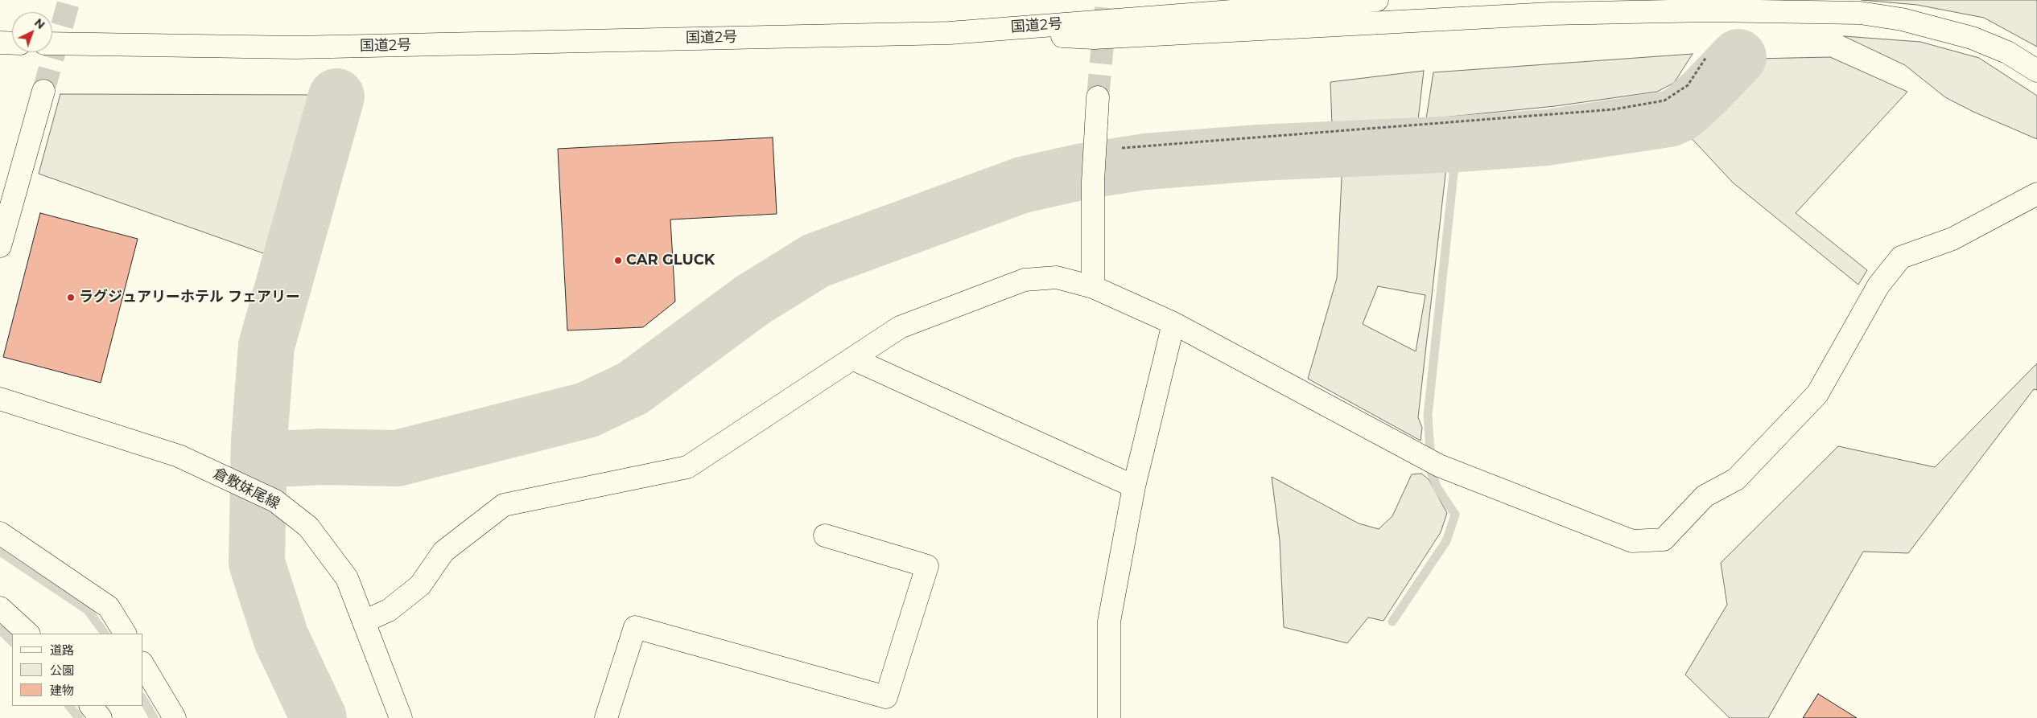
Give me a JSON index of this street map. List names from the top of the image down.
{
  "streets": {
    "main road": ["国道2号", "倉敷妹尾線"]
  },
  "places": ["CAR GLUCK", "ラグジュアリーホテル フェアリー"],
  "legend": ["道路", "公園", "建物"],
  "north": "top right"
}
